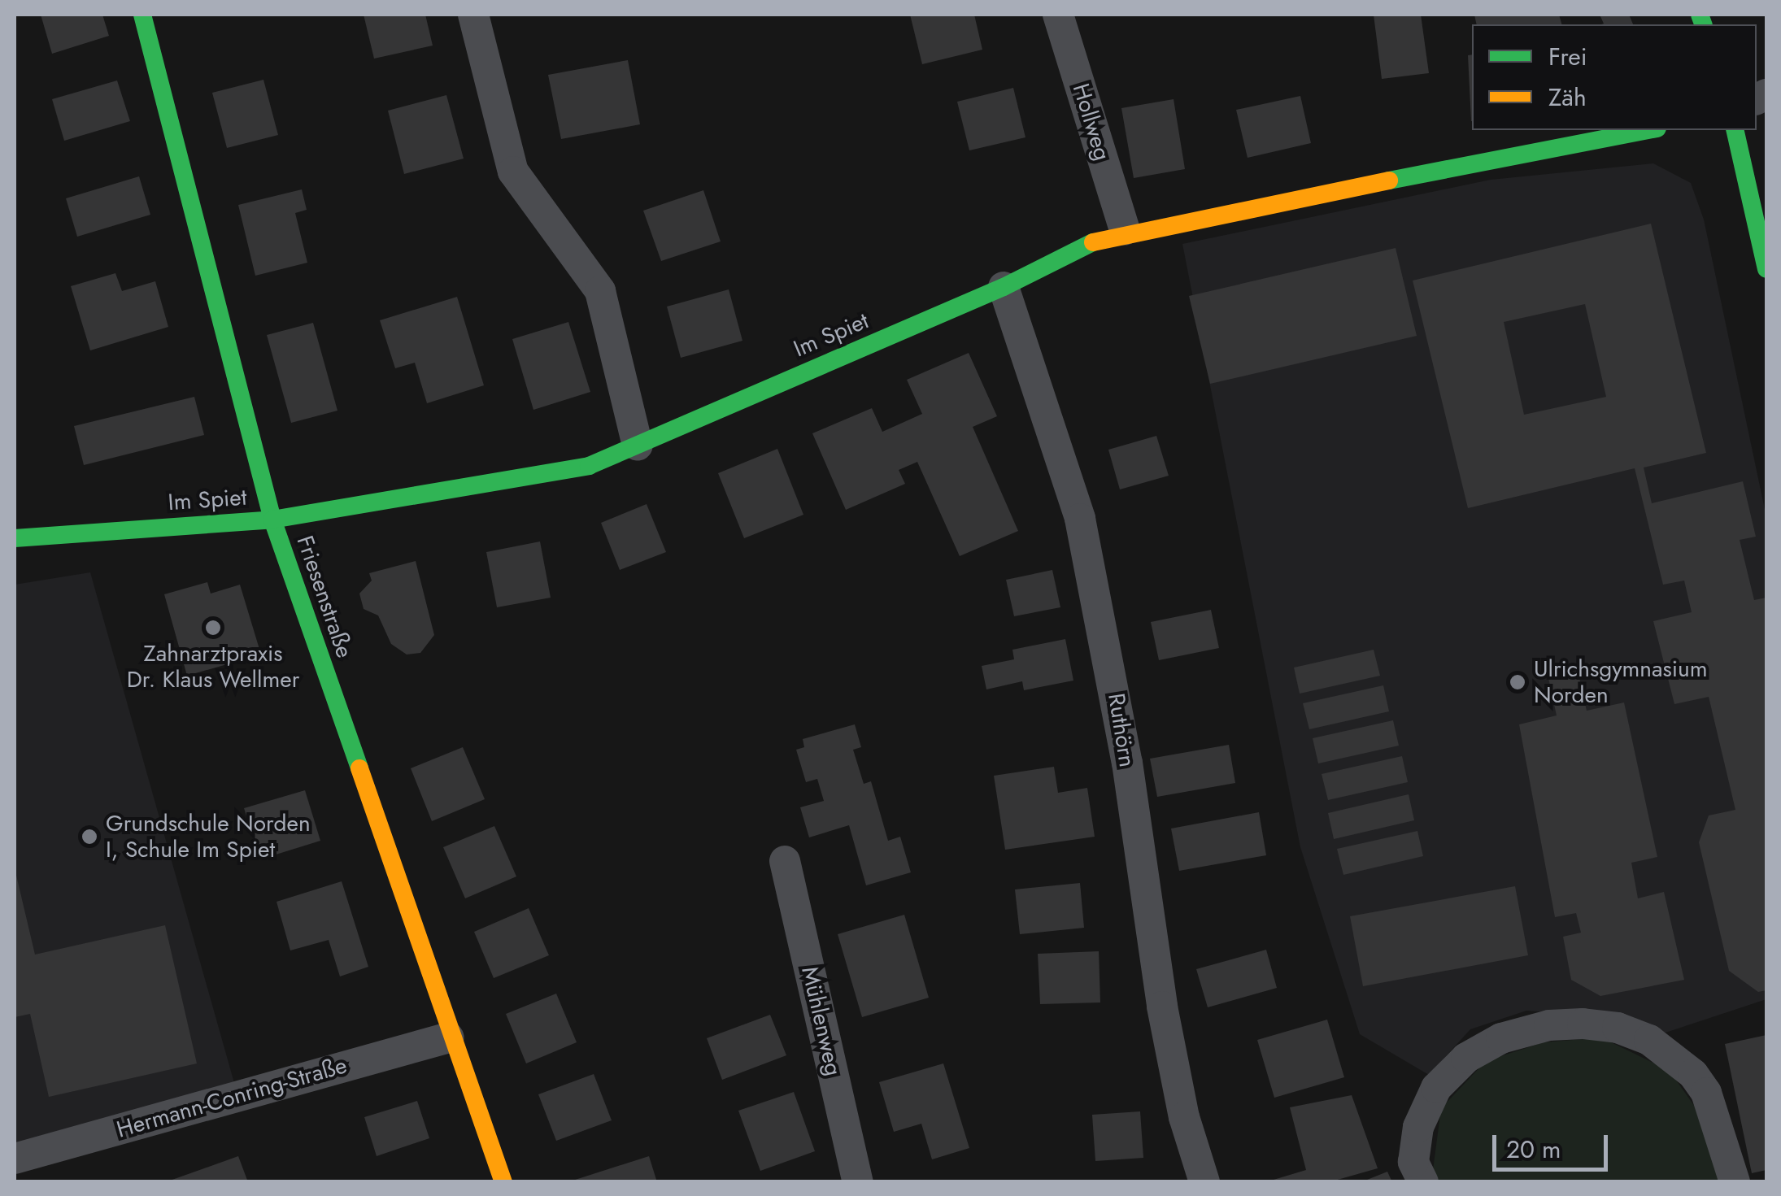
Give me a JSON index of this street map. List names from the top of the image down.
{
  "streets": {
    "street": [
      "Hollweg",
      "Im Spiet",
      "Friesenstraße",
      "Ruthörn",
      "Mühlenweg",
      "Hermann-Conring-Straße"
    ]
  },
  "crossings": [
    ["Hollweg", "Im Spiet"],
    ["Im Spiet", "Friesenstraße"],
    ["Im Spiet", "Ruthörn"],
    ["Friesenstraße", "Hermann-Conring-Straße"]
  ],
  "places": ["Zahnarztpraxis Dr. Klaus Wellmer", "Ulrichsgymnasium Norden", "Grundschule Norden I, Schule Im Spiet"],
  "legend": ["Frei", "Zäh"],
  "scale_bar": "20 m"
}
